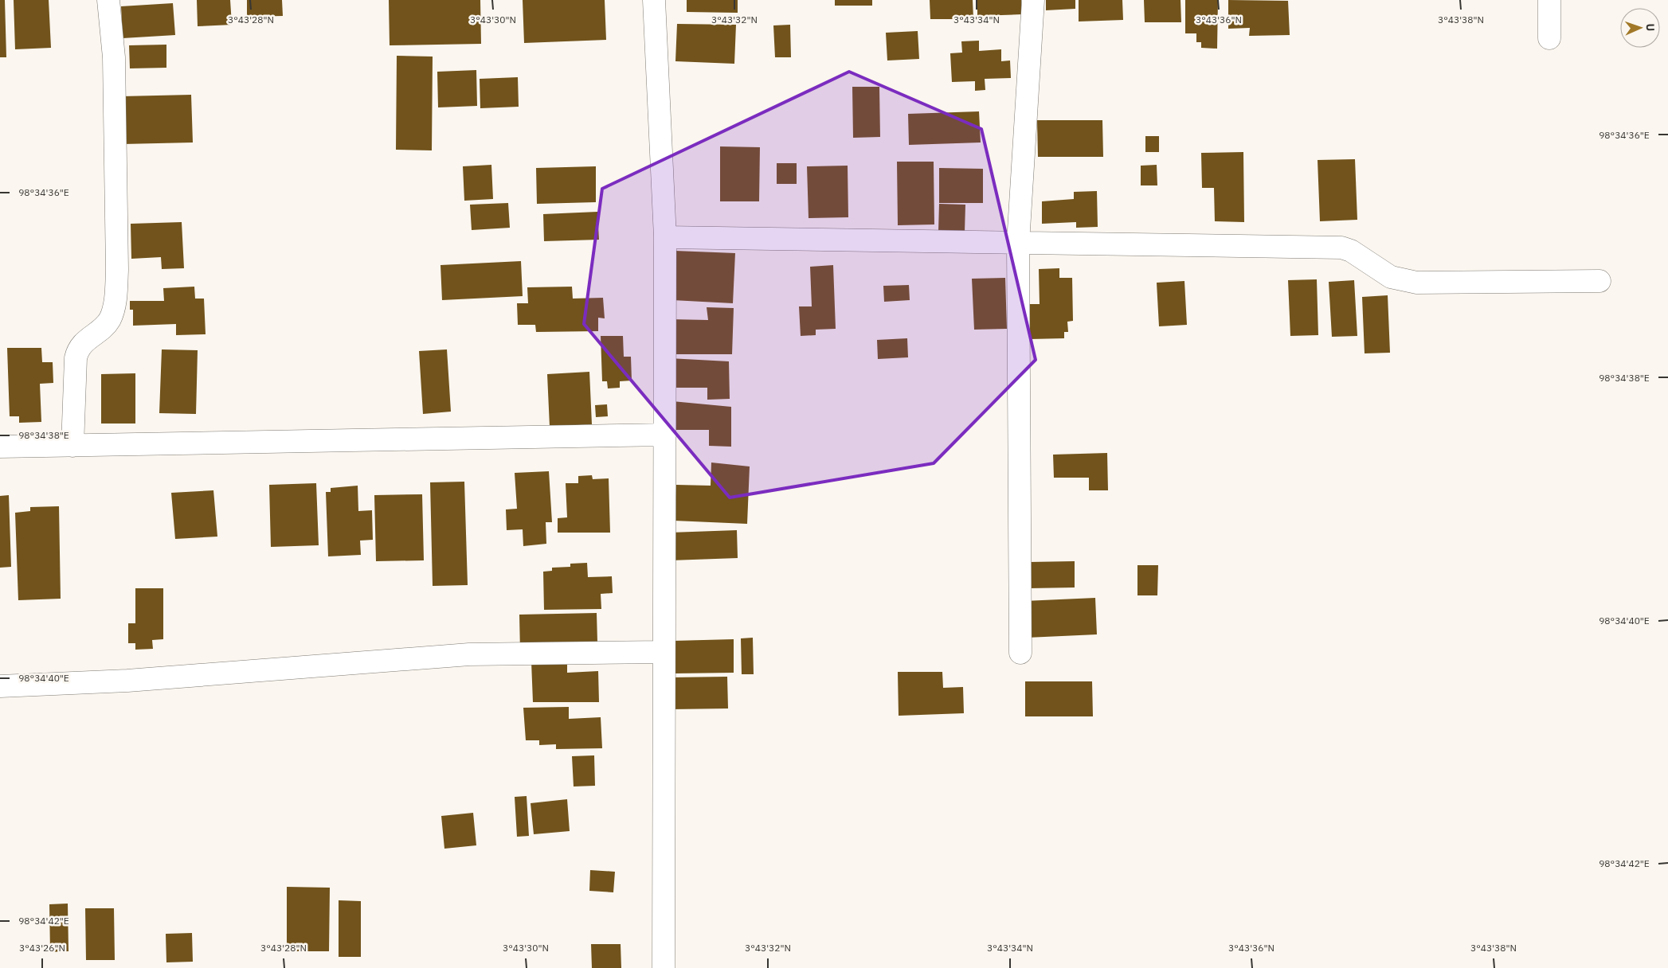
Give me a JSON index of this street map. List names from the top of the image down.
{
  "north": "right",
  "coordinates": [
    "3°43'28\"N",
    "3°43'30\"N",
    "3°43'32\"N",
    "3°43'34\"N",
    "3°43'36\"N",
    "3°43'38\"N",
    "98°34'36\"E",
    "98°34'38\"E",
    "98°34'40\"E",
    "98°34'42\"E",
    "3°43'26\"N"
  ]
}
